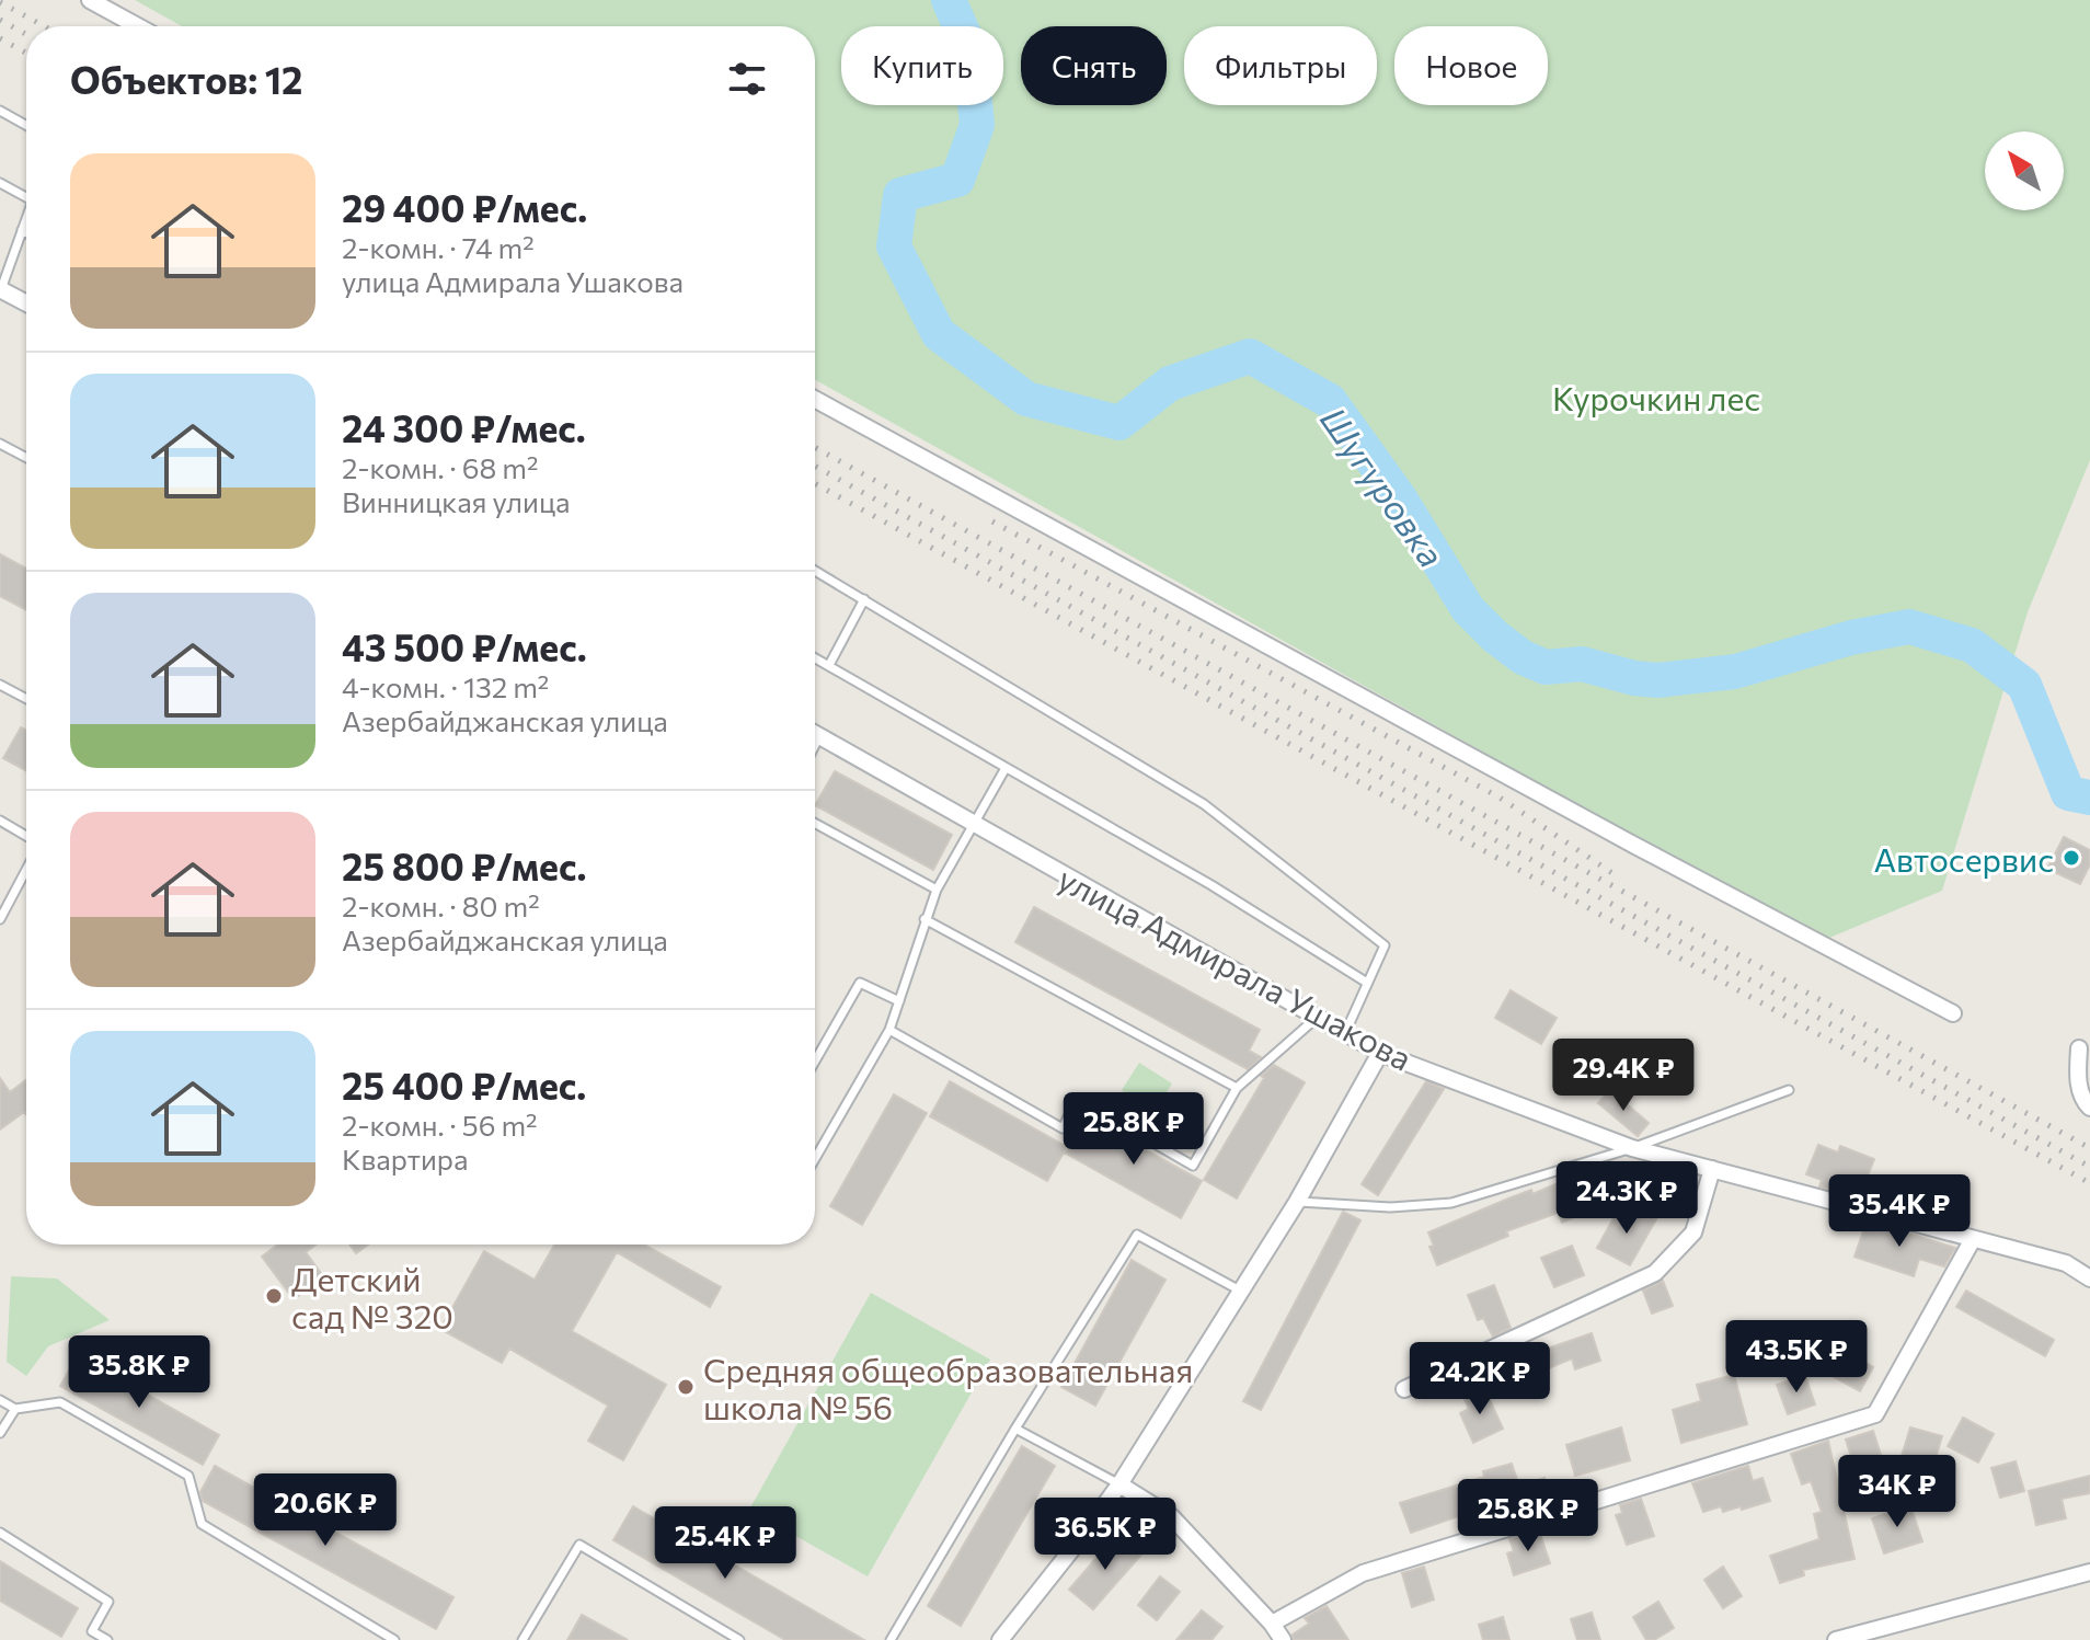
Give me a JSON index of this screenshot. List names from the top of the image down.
{
  "streets": {
    "street": ["улица Адмирала Ушакова"]
  },
  "water": ["Шугуровка"],
  "parks": ["Курочкин лес"],
  "places": ["Автосервис", "Детский сад № 320", "Средняя общеобразовательная школа № 56"],
  "north": "top left",
  "page": {
    "chip": [
      "Купить",
      "Снять",
      "Фильтры",
      "Новое"
    ],
    "heading": "Объектов: 12",
    "list": [
      {
        "name": "29 400 ₽/мес.",
        "note": "2-комн. · 74 m² · улица Адмирала Ушакова"
      },
      {
        "name": "24 300 ₽/мес.",
        "note": "2-комн. · 68 m² · Винницкая улица"
      },
      {
        "name": "43 500 ₽/мес.",
        "note": "4-комн. · 132 m² · Азербайджанская улица"
      },
      {
        "name": "25 800 ₽/мес.",
        "note": "2-комн. · 80 m² · Азербайджанская улица"
      },
      {
        "name": "25 400 ₽/мес.",
        "note": "2-комн. · 56 m² · Квартира"
      }
    ],
    "price": [
      "29.4K ₽",
      "25.8K ₽",
      "24.3K ₽",
      "35.4K ₽",
      "43.5K ₽",
      "35.8K ₽",
      "24.2K ₽",
      "34K ₽",
      "20.6K ₽",
      "25.8K ₽",
      "36.5K ₽",
      "25.4K ₽"
    ]
  }
}
